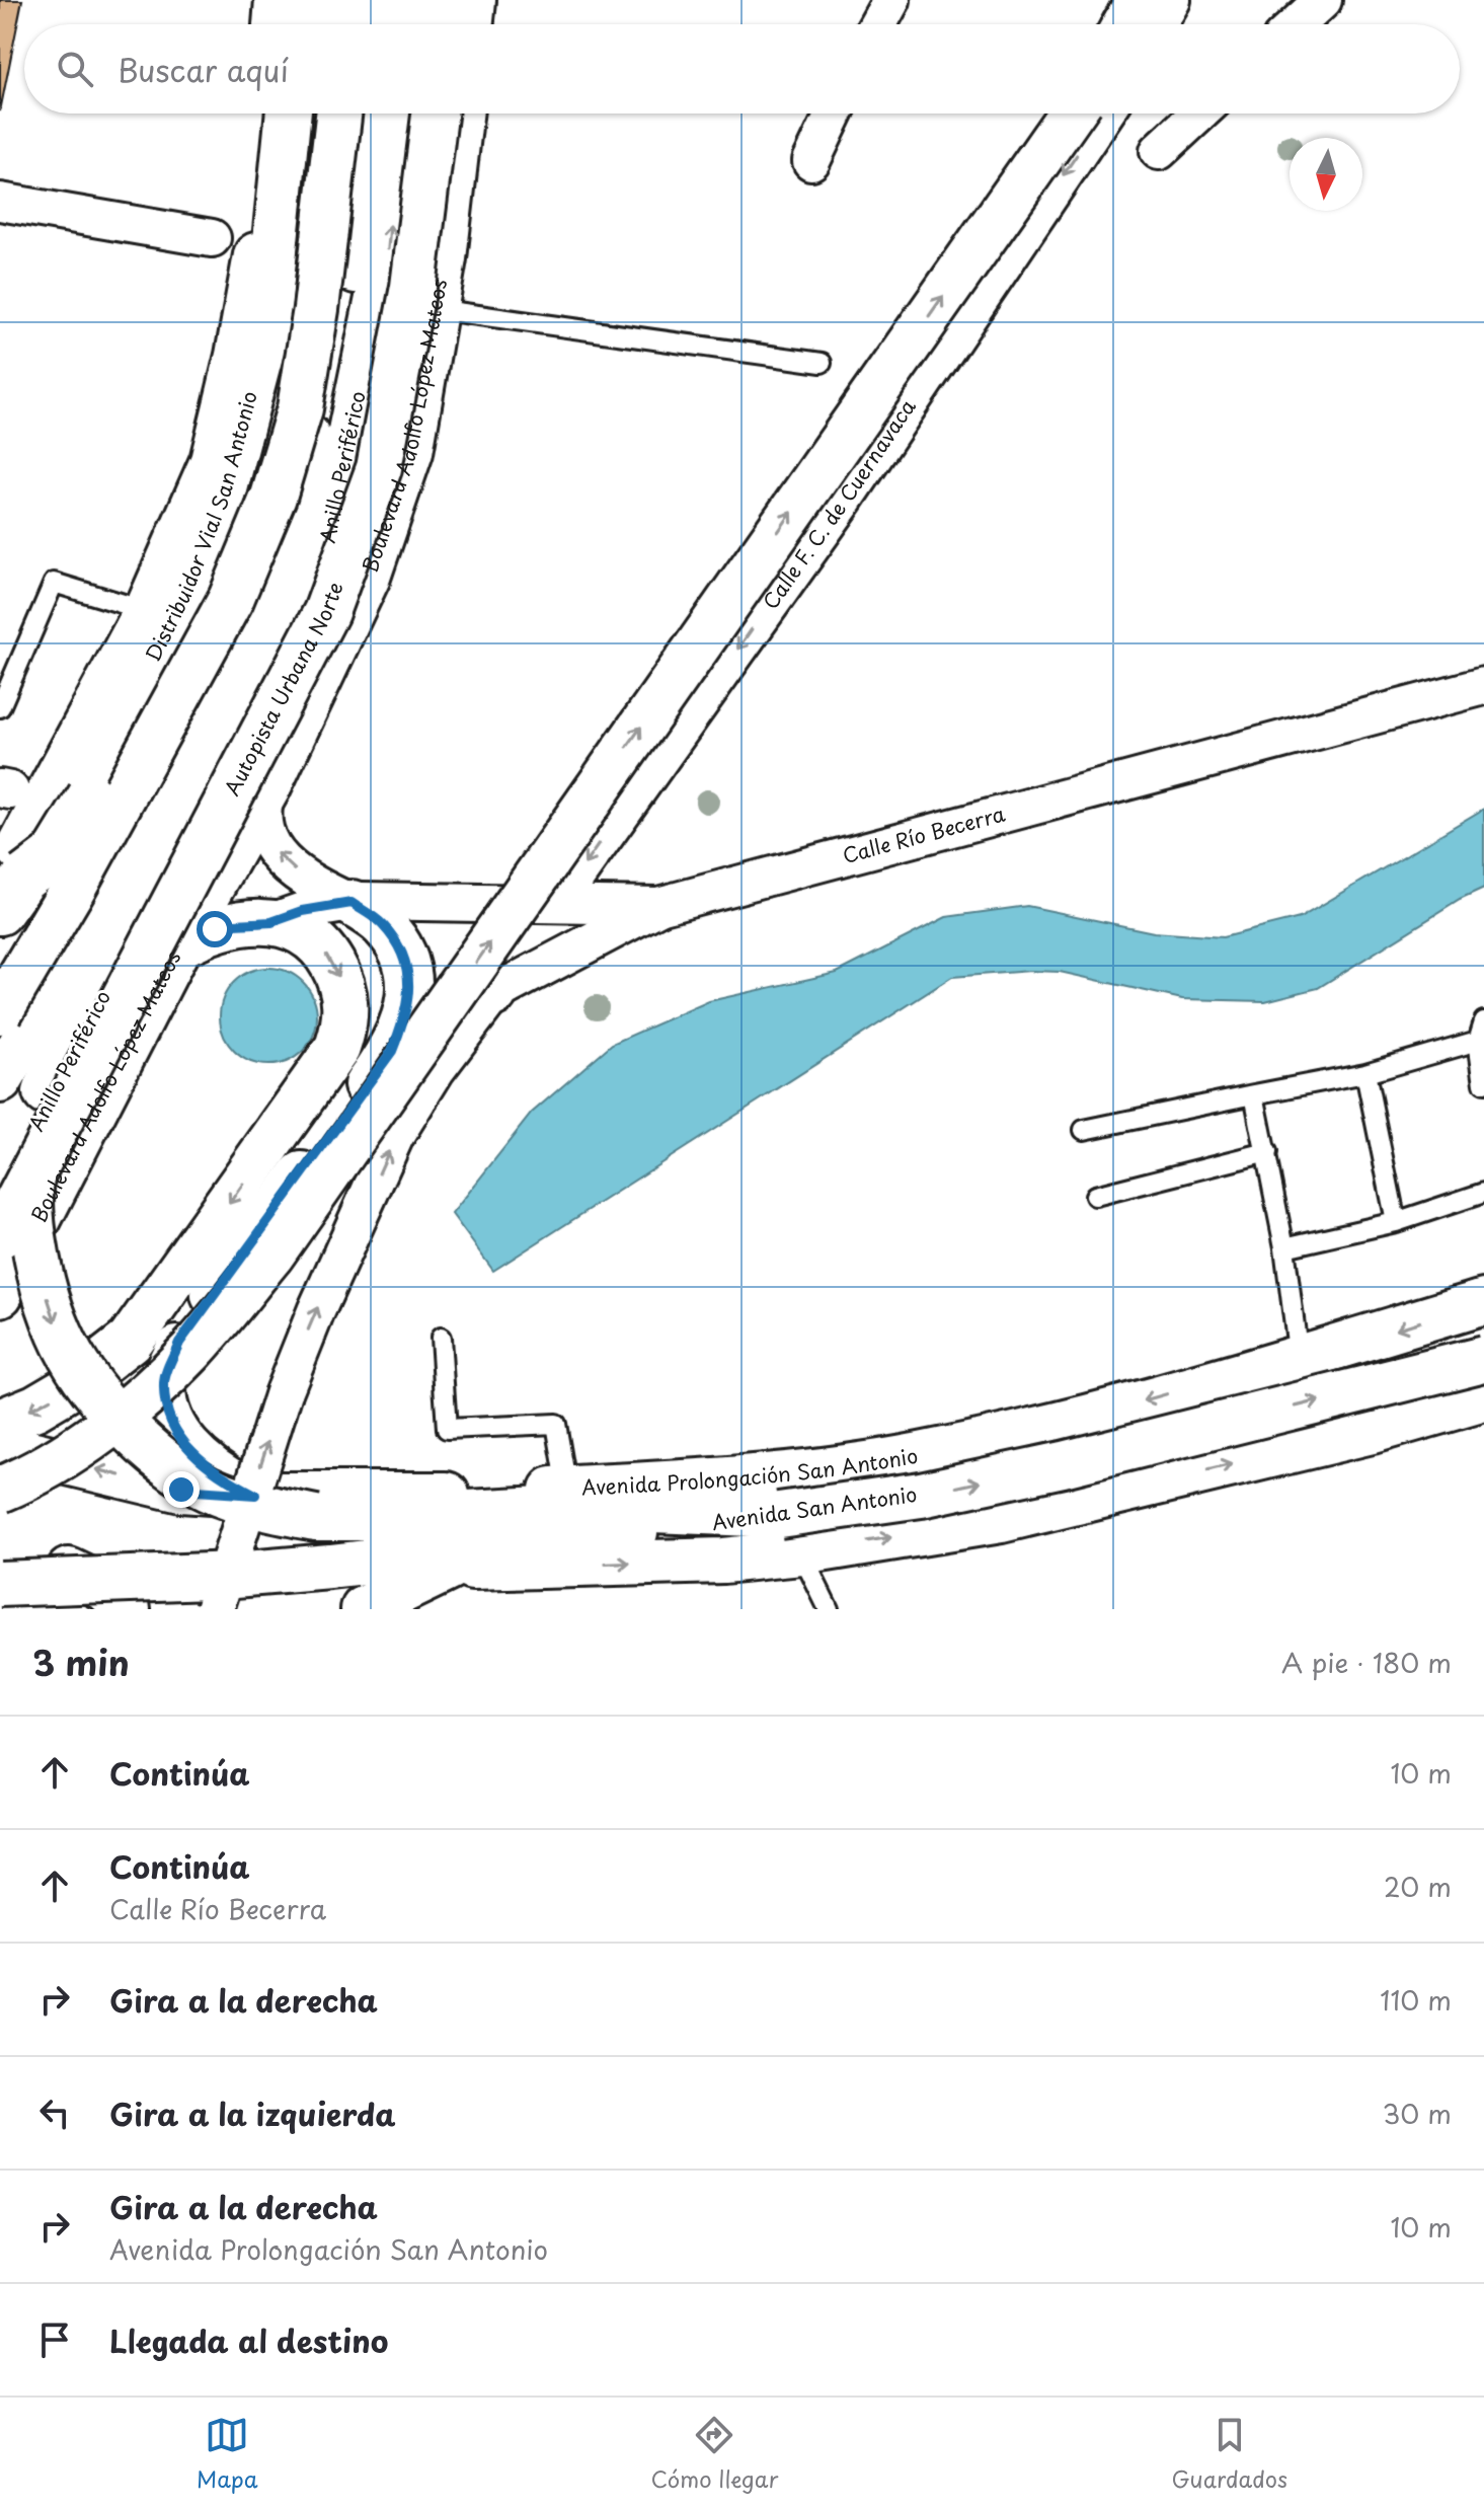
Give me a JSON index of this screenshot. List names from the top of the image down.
{
  "streets": {
    "main road": [
      "Boulevard Adolfo López Mateos",
      "Anillo Periférico",
      "Distribuidor Vial San Antonio",
      "Autopista Urbana Norte",
      "Avenida Prolongación San Antonio",
      "Avenida San Antonio"
    ],
    "street": ["Calle F. C. de Cuernavaca", "Calle Río Becerra"]
  },
  "crossings": [
    ["Boulevard Adolfo López Mateos", "Calle Río Becerra"],
    ["Calle F. C. de Cuernavaca", "Calle Río Becerra"]
  ],
  "one_way": ["Calle F. C. de Cuernavaca"],
  "north": "bottom",
  "page": {
    "search": "Buscar aquí",
    "heading": ["3 min", "A pie · 180 m"],
    "list": [
      ["Continúa", "10 m"],
      ["Continúa", "Calle Río Becerra", "20 m"],
      ["Gira a la derecha", "110 m"],
      ["Gira a la izquierda", "30 m"],
      ["Gira a la derecha", "Avenida Prolongación San Antonio", "10 m"],
      "Llegada al destino"
    ],
    "nav": ["Mapa", "Cómo llegar", "Guardados"]
  }
}
